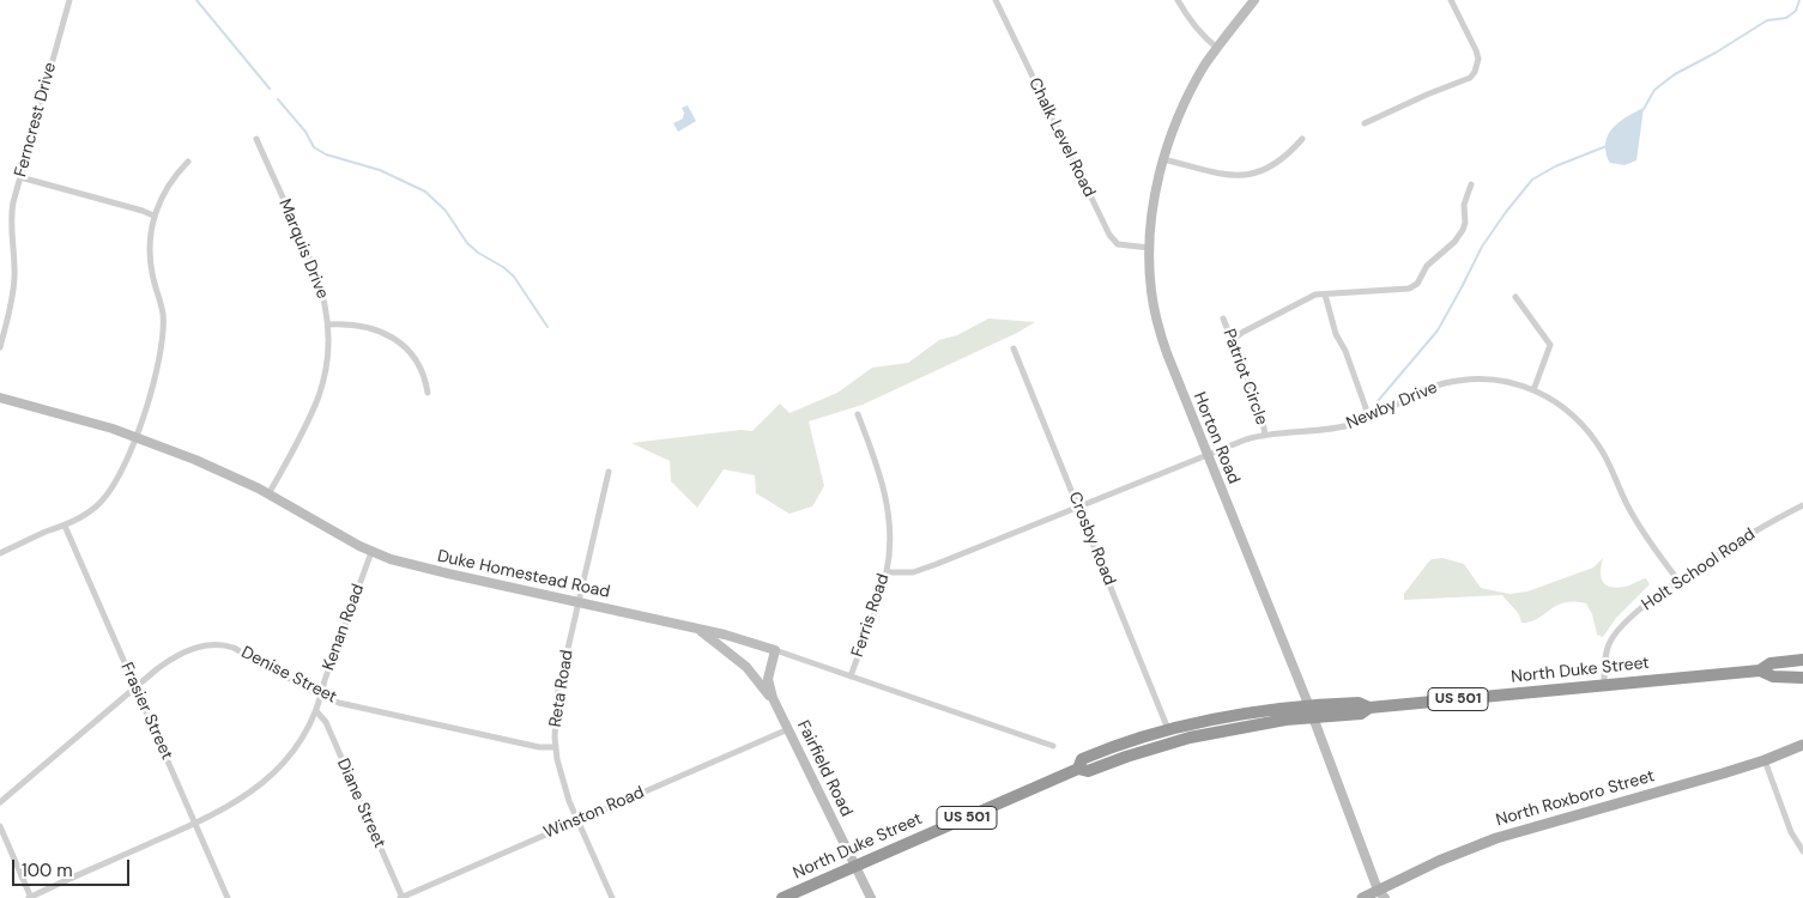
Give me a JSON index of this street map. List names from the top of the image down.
{
  "streets": {
    "highway": ["North Duke Street", "US 501"],
    "main road": ["North Roxboro Street"],
    "street": [
      "Ferncrest Drive",
      "Chalk Level Road",
      "Marquis Drive",
      "Patriot Circle",
      "Newby Drive",
      "Horton Road",
      "Crosby Road",
      "Holt School Road",
      "Duke Homestead Road",
      "Ferris Road",
      "Kenan Road",
      "Denise Street",
      "Reta Road",
      "Frasier Street",
      "Fairfield Road",
      "Diane Street",
      "Winston Road"
    ]
  },
  "crossings": [
    ["Chalk Level Road", "Horton Road"],
    ["Marquis Drive", "Duke Homestead Road"],
    ["Patriot Circle", "Newby Drive"],
    ["Newby Drive", "Horton Road"],
    ["Newby Drive", "Crosby Road"],
    ["Newby Drive", "Holt School Road"],
    ["Newby Drive", "Ferris Road"],
    ["Horton Road", "North Duke Street"],
    ["Horton Road", "North Roxboro Street"],
    ["Crosby Road", "North Duke Street"],
    ["Holt School Road", "North Duke Street"],
    ["Duke Homestead Road", "Ferris Road"],
    ["Duke Homestead Road", "Kenan Road"],
    ["Duke Homestead Road", "Reta Road"],
    ["Duke Homestead Road", "Fairfield Road"],
    ["Kenan Road", "Denise Street"],
    ["Kenan Road", "Frasier Street"],
    ["Kenan Road", "Diane Street"],
    ["North Duke Street", "Fairfield Road"],
    ["Denise Street", "Reta Road"],
    ["Denise Street", "Frasier Street"],
    ["Reta Road", "Winston Road"],
    ["Fairfield Road", "Winston Road"],
    ["Diane Street", "Winston Road"]
  ],
  "scale_bar": "100 m"
}
